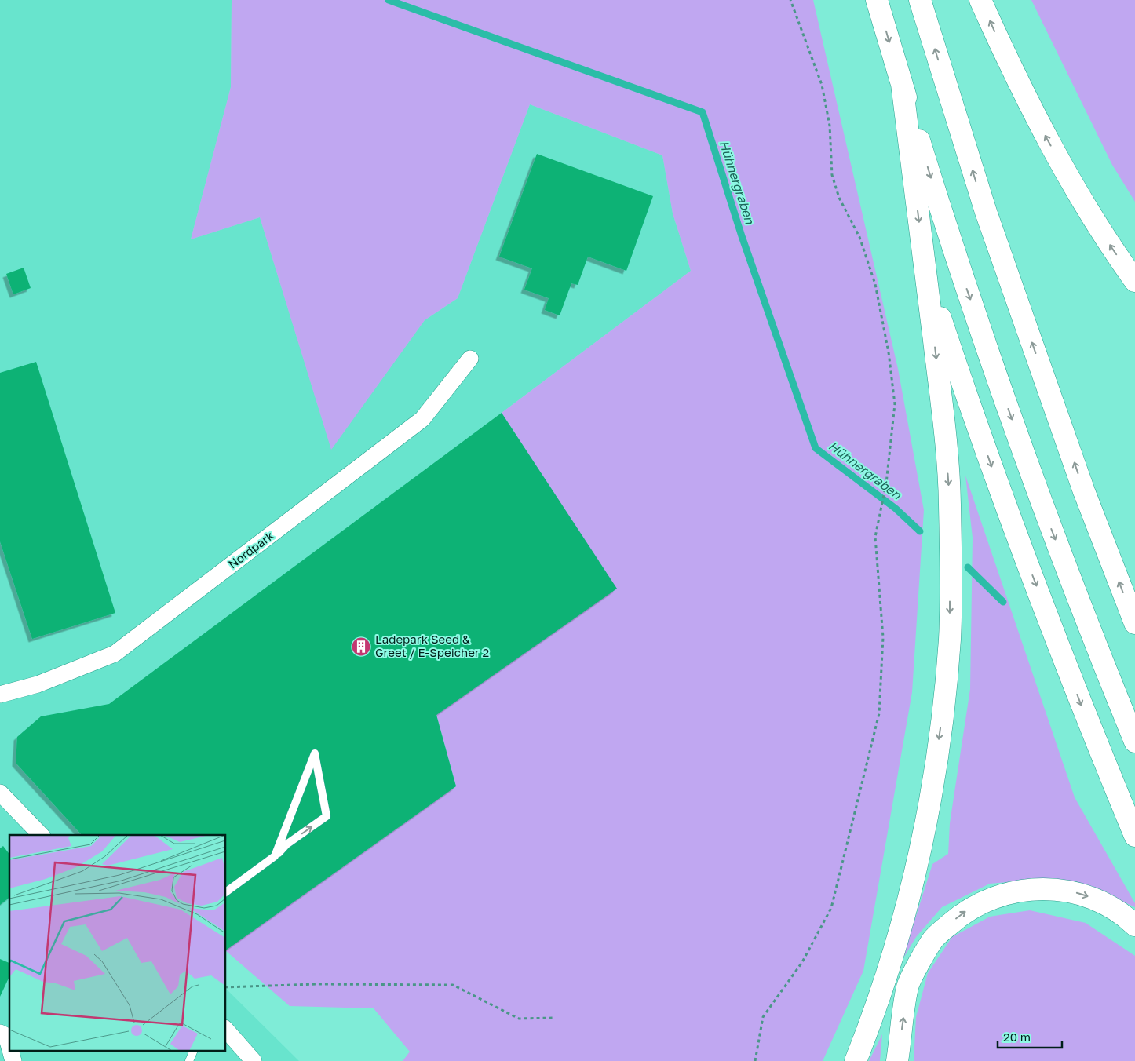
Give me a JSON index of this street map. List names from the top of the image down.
{
  "streets": {
    "street": ["Nordpark"]
  },
  "water": ["Hühnergraben"],
  "places": {
    "building": ["Ladepark Seed & Greet / E-Speicher 2"]
  },
  "scale_bar": "20 m"
}
